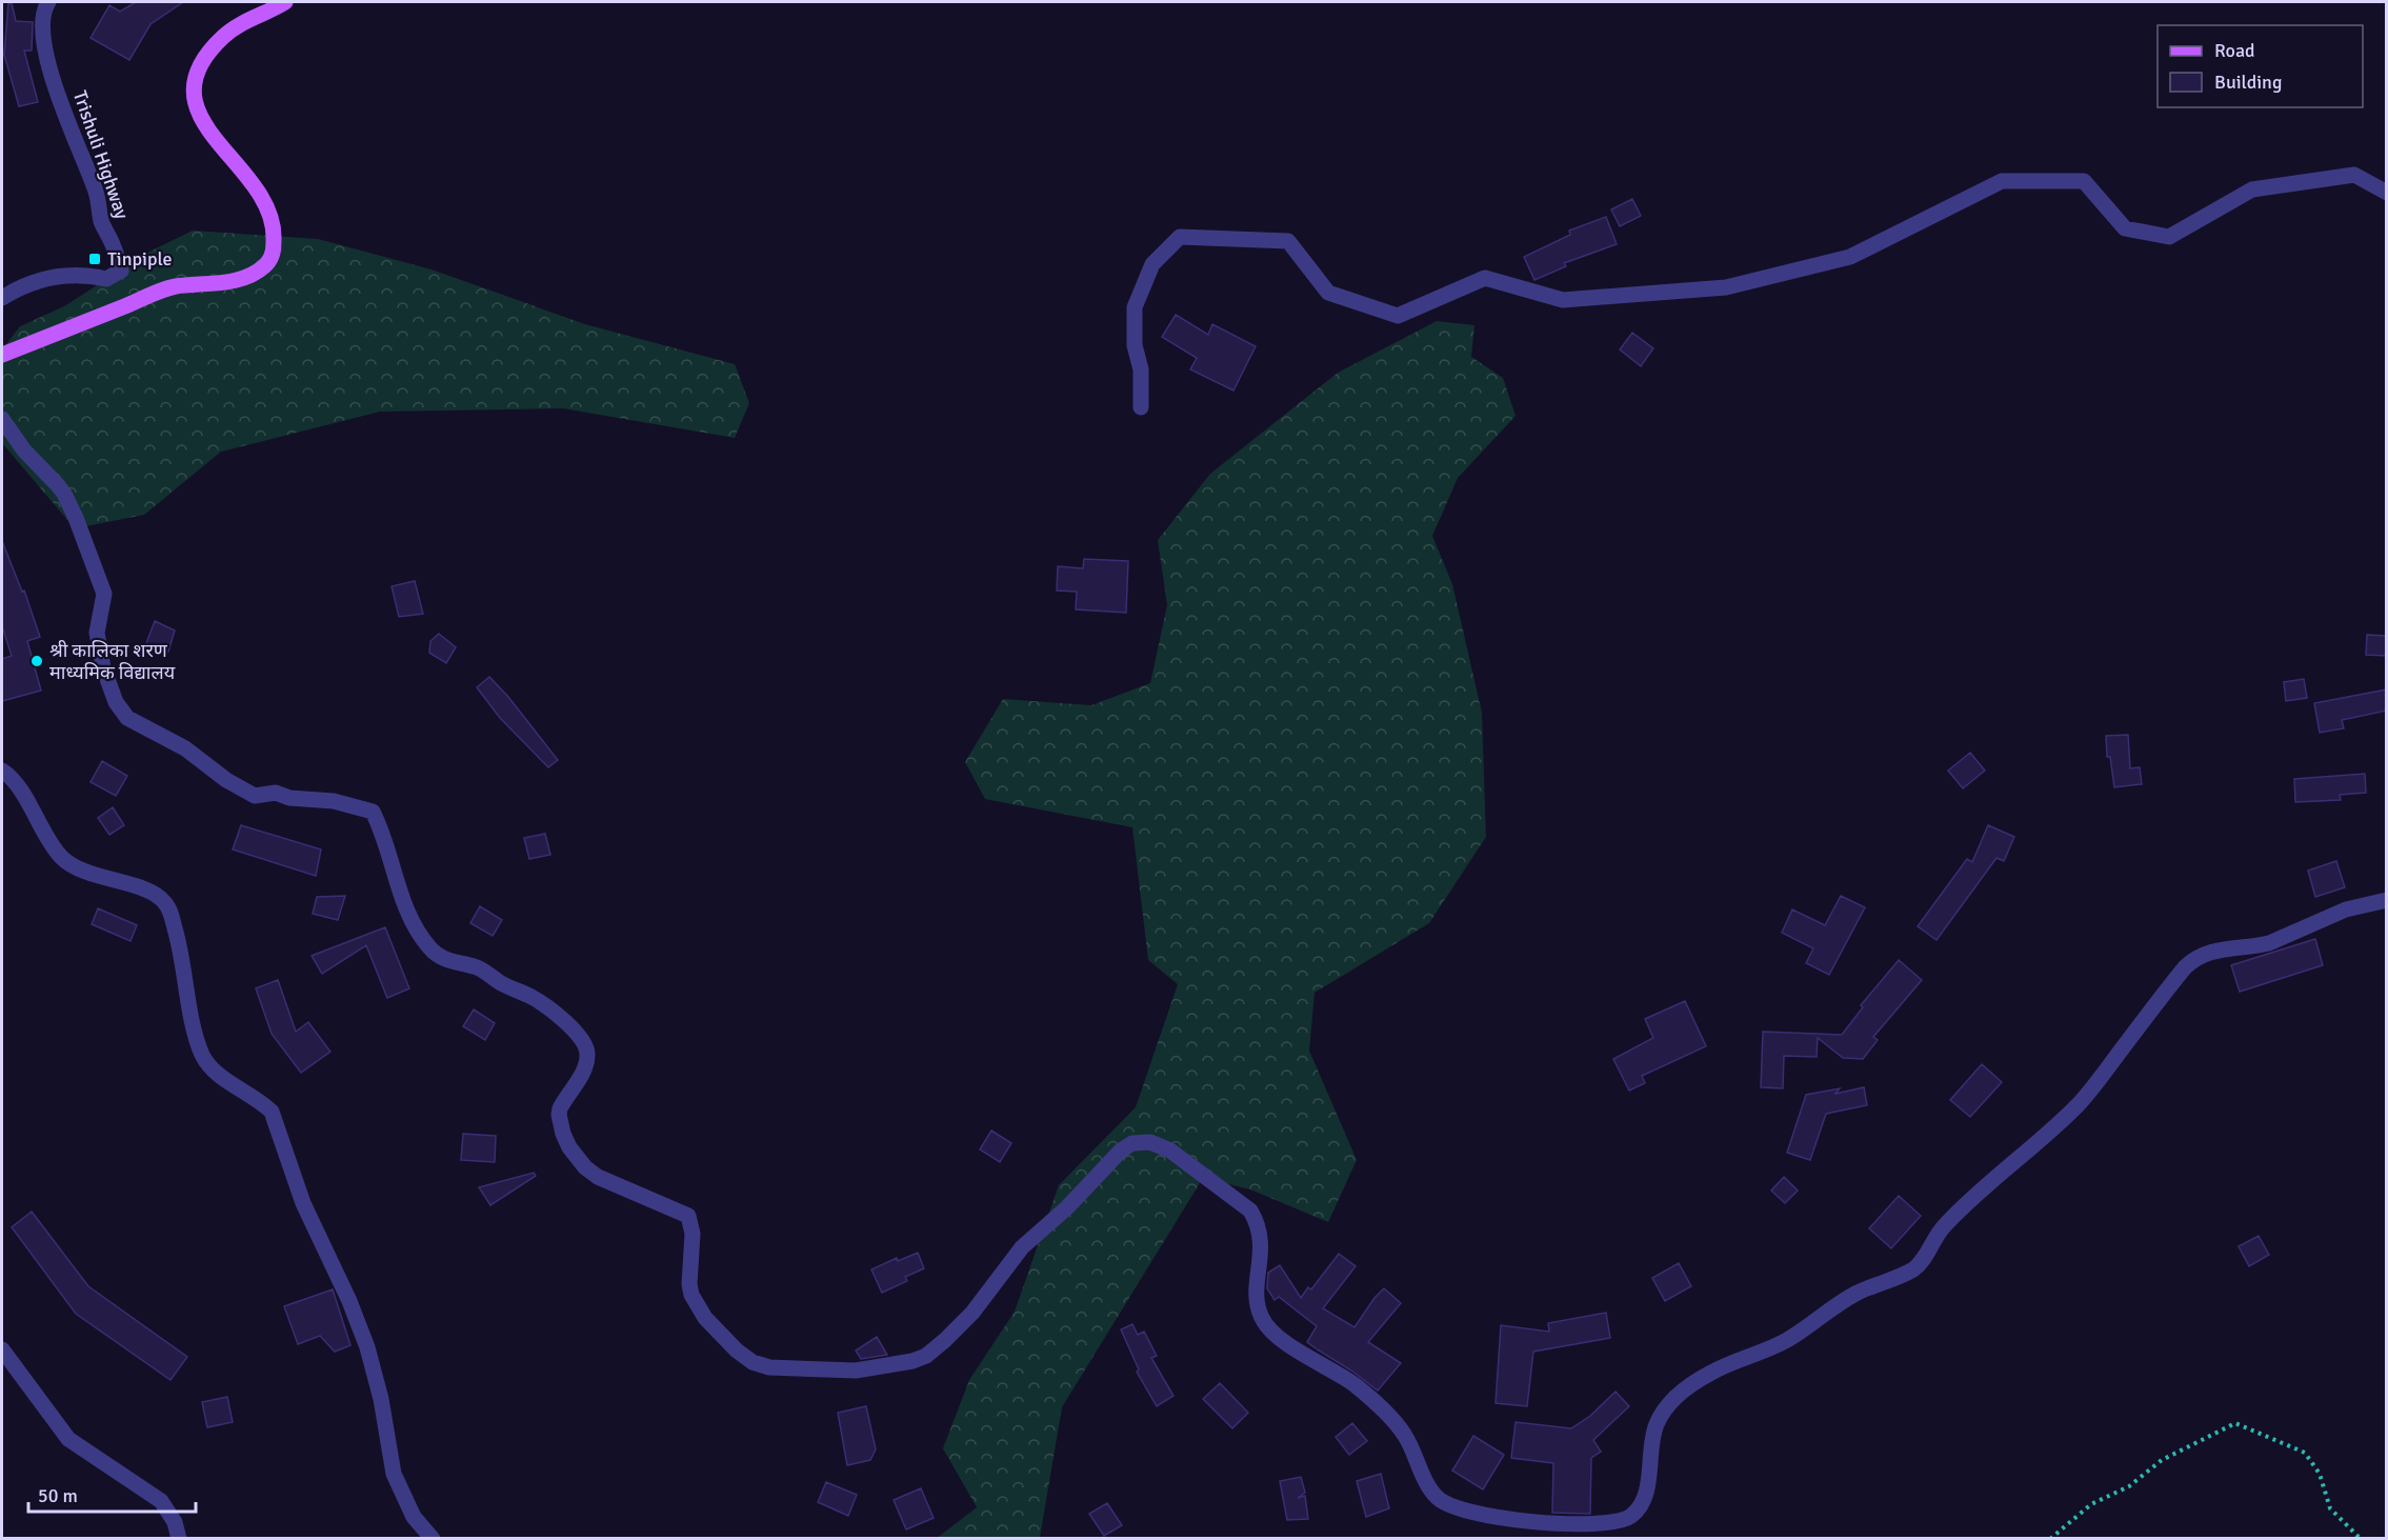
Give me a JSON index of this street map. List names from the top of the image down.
{
  "streets": {
    "street": ["Trishuli Highway"]
  },
  "places": {
    "transit": ["Tinpiple"],
    "other": ["श्री कालिका शरण माध्यमिक विद्यालय"]
  },
  "legend": ["Road", "Building"],
  "scale_bar": "50 m"
}
